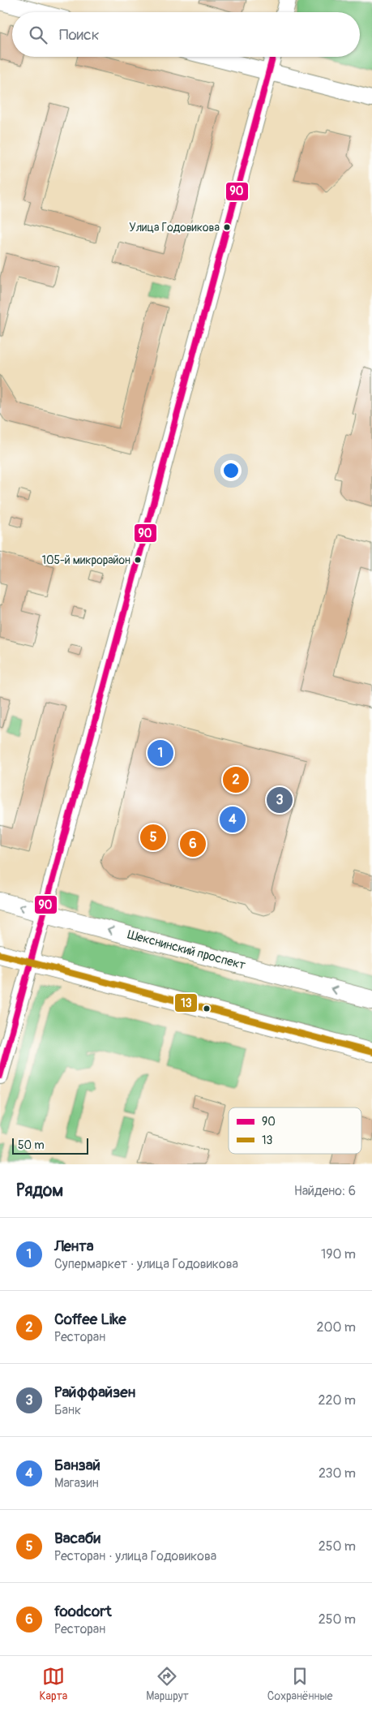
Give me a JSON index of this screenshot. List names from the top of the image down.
{
  "streets": {
    "main road": ["Шекснинский проспект"]
  },
  "places": ["Улица Годовикова", "105-й микрорайон"],
  "lines": ["transit line 90", "transit line 13"],
  "legend": ["90", "13"],
  "scale_bar": "50 m",
  "page": {
    "search": "Поиск",
    "pins": [
      "1",
      "2",
      "3",
      "4",
      "5",
      "6"
    ],
    "scale": "50 m",
    "heading": ["Рядом", "Найдено: 6"],
    "list": [
      {
        "mark": "1",
        "name": "Лента",
        "note": "Супермаркет · улица Годовикова",
        "value": "190 m"
      },
      {
        "mark": "2",
        "name": "Coffee Like",
        "note": "Ресторан",
        "value": "200 m"
      },
      {
        "mark": "3",
        "name": "Райффайзен",
        "note": "Банк",
        "value": "220 m"
      },
      {
        "mark": "4",
        "name": "Банзай",
        "note": "Магазин",
        "value": "230 m"
      },
      {
        "mark": "5",
        "name": "Васаби",
        "note": "Ресторан · улица Годовикова",
        "value": "250 m"
      },
      {
        "mark": "6",
        "name": "foodcort",
        "note": "Ресторан",
        "value": "250 m"
      }
    ],
    "nav": ["Карта", "Маршрут", "Сохранённые"]
  }
}
